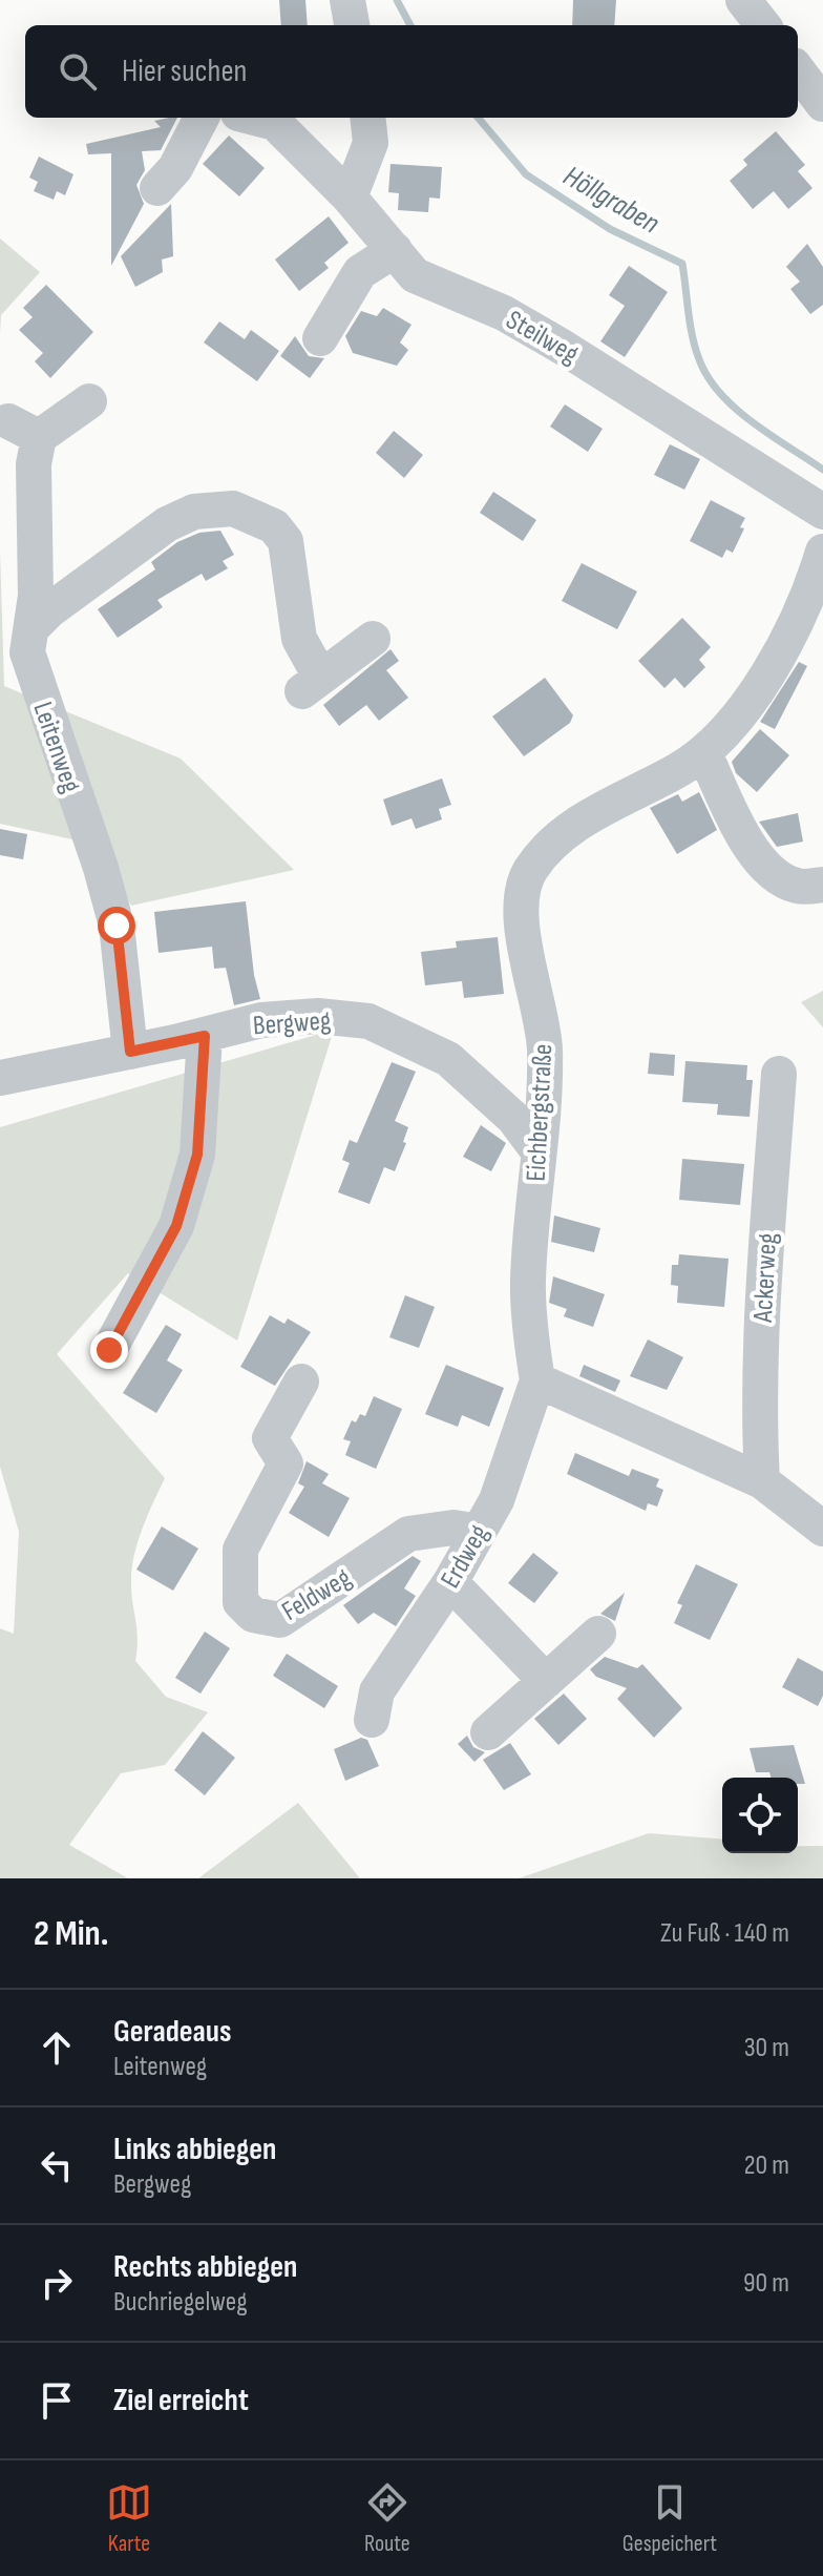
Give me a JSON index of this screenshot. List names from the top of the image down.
{
  "streets": {
    "street": [
      "Steilweg",
      "Leitenweg",
      "Bergweg",
      "Eichbergstraße",
      "Ackerweg",
      "Erdweg",
      "Feldweg"
    ]
  },
  "crossings": [
    ["Leitenweg", "Bergweg"],
    ["Bergweg", "Eichbergstraße"],
    ["Eichbergstraße", "Erdweg"],
    ["Erdweg", "Feldweg"]
  ],
  "water": ["Höllgraben"],
  "page": {
    "search": "Hier suchen",
    "heading": ["2 Min.", "Zu Fuß · 140 m"],
    "list": [
      ["Geradeaus", "Leitenweg", "30 m"],
      ["Links abbiegen", "Bergweg", "20 m"],
      ["Rechts abbiegen", "Buchriegelweg", "90 m"],
      "Ziel erreicht"
    ],
    "nav": ["Karte", "Route", "Gespeichert"]
  }
}
